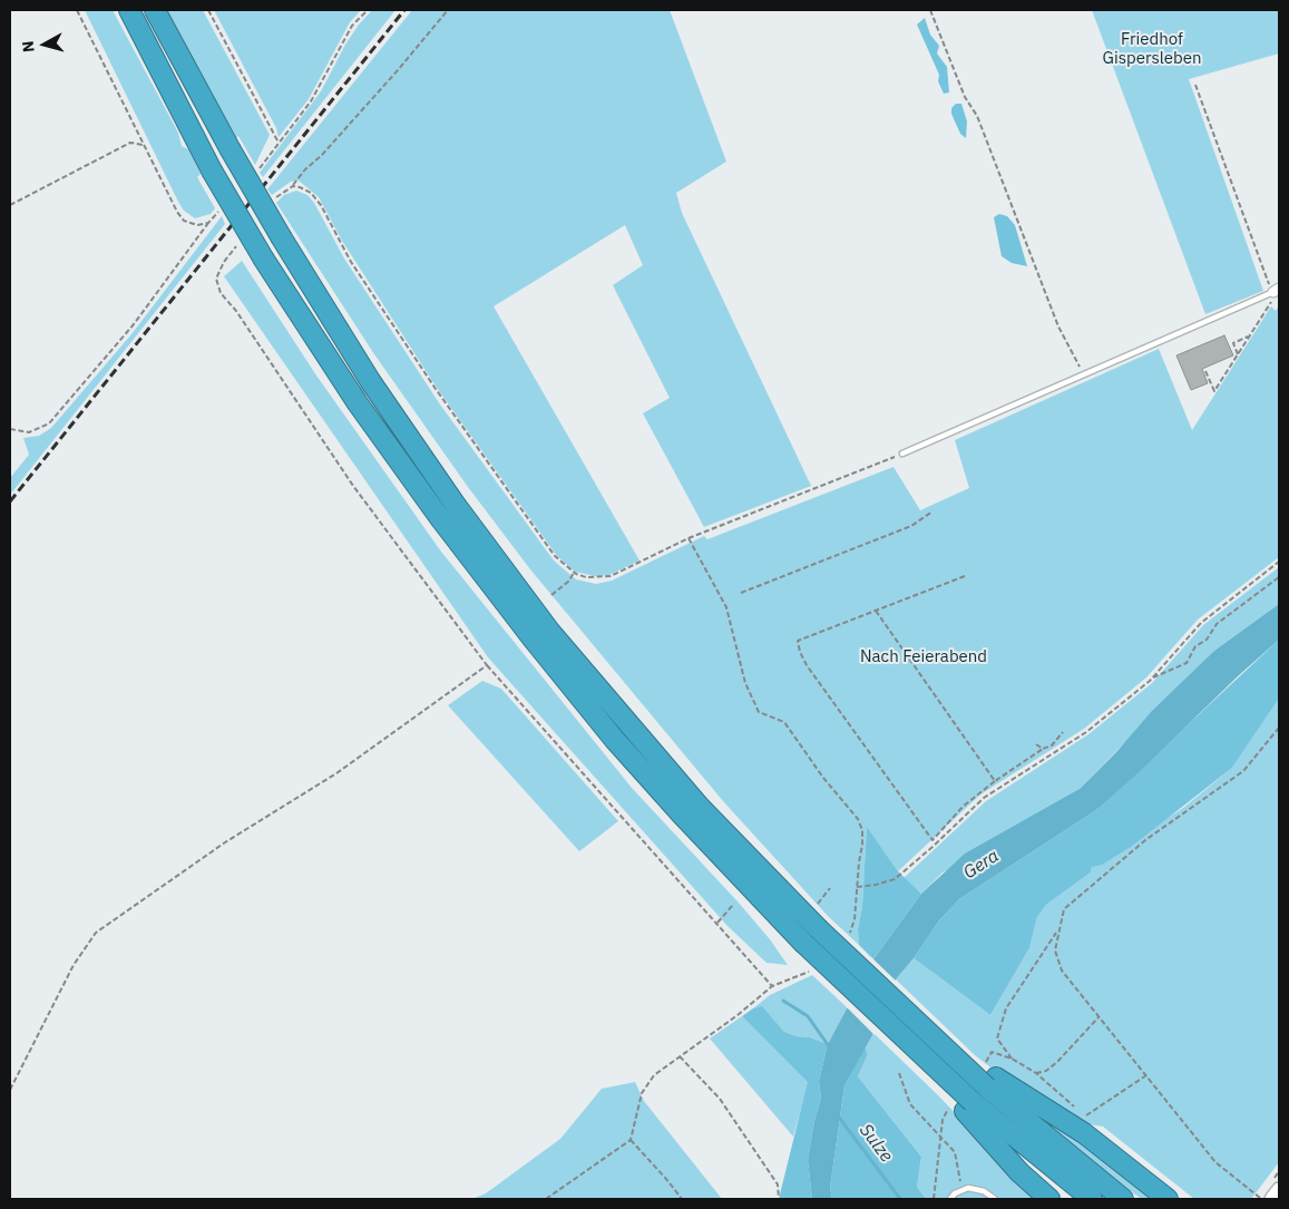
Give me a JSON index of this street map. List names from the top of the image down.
{
  "water": ["Gera", "Sulze"],
  "parks": ["Friedhof Gispersleben", "Nach Feierabend"],
  "north": "left"
}
